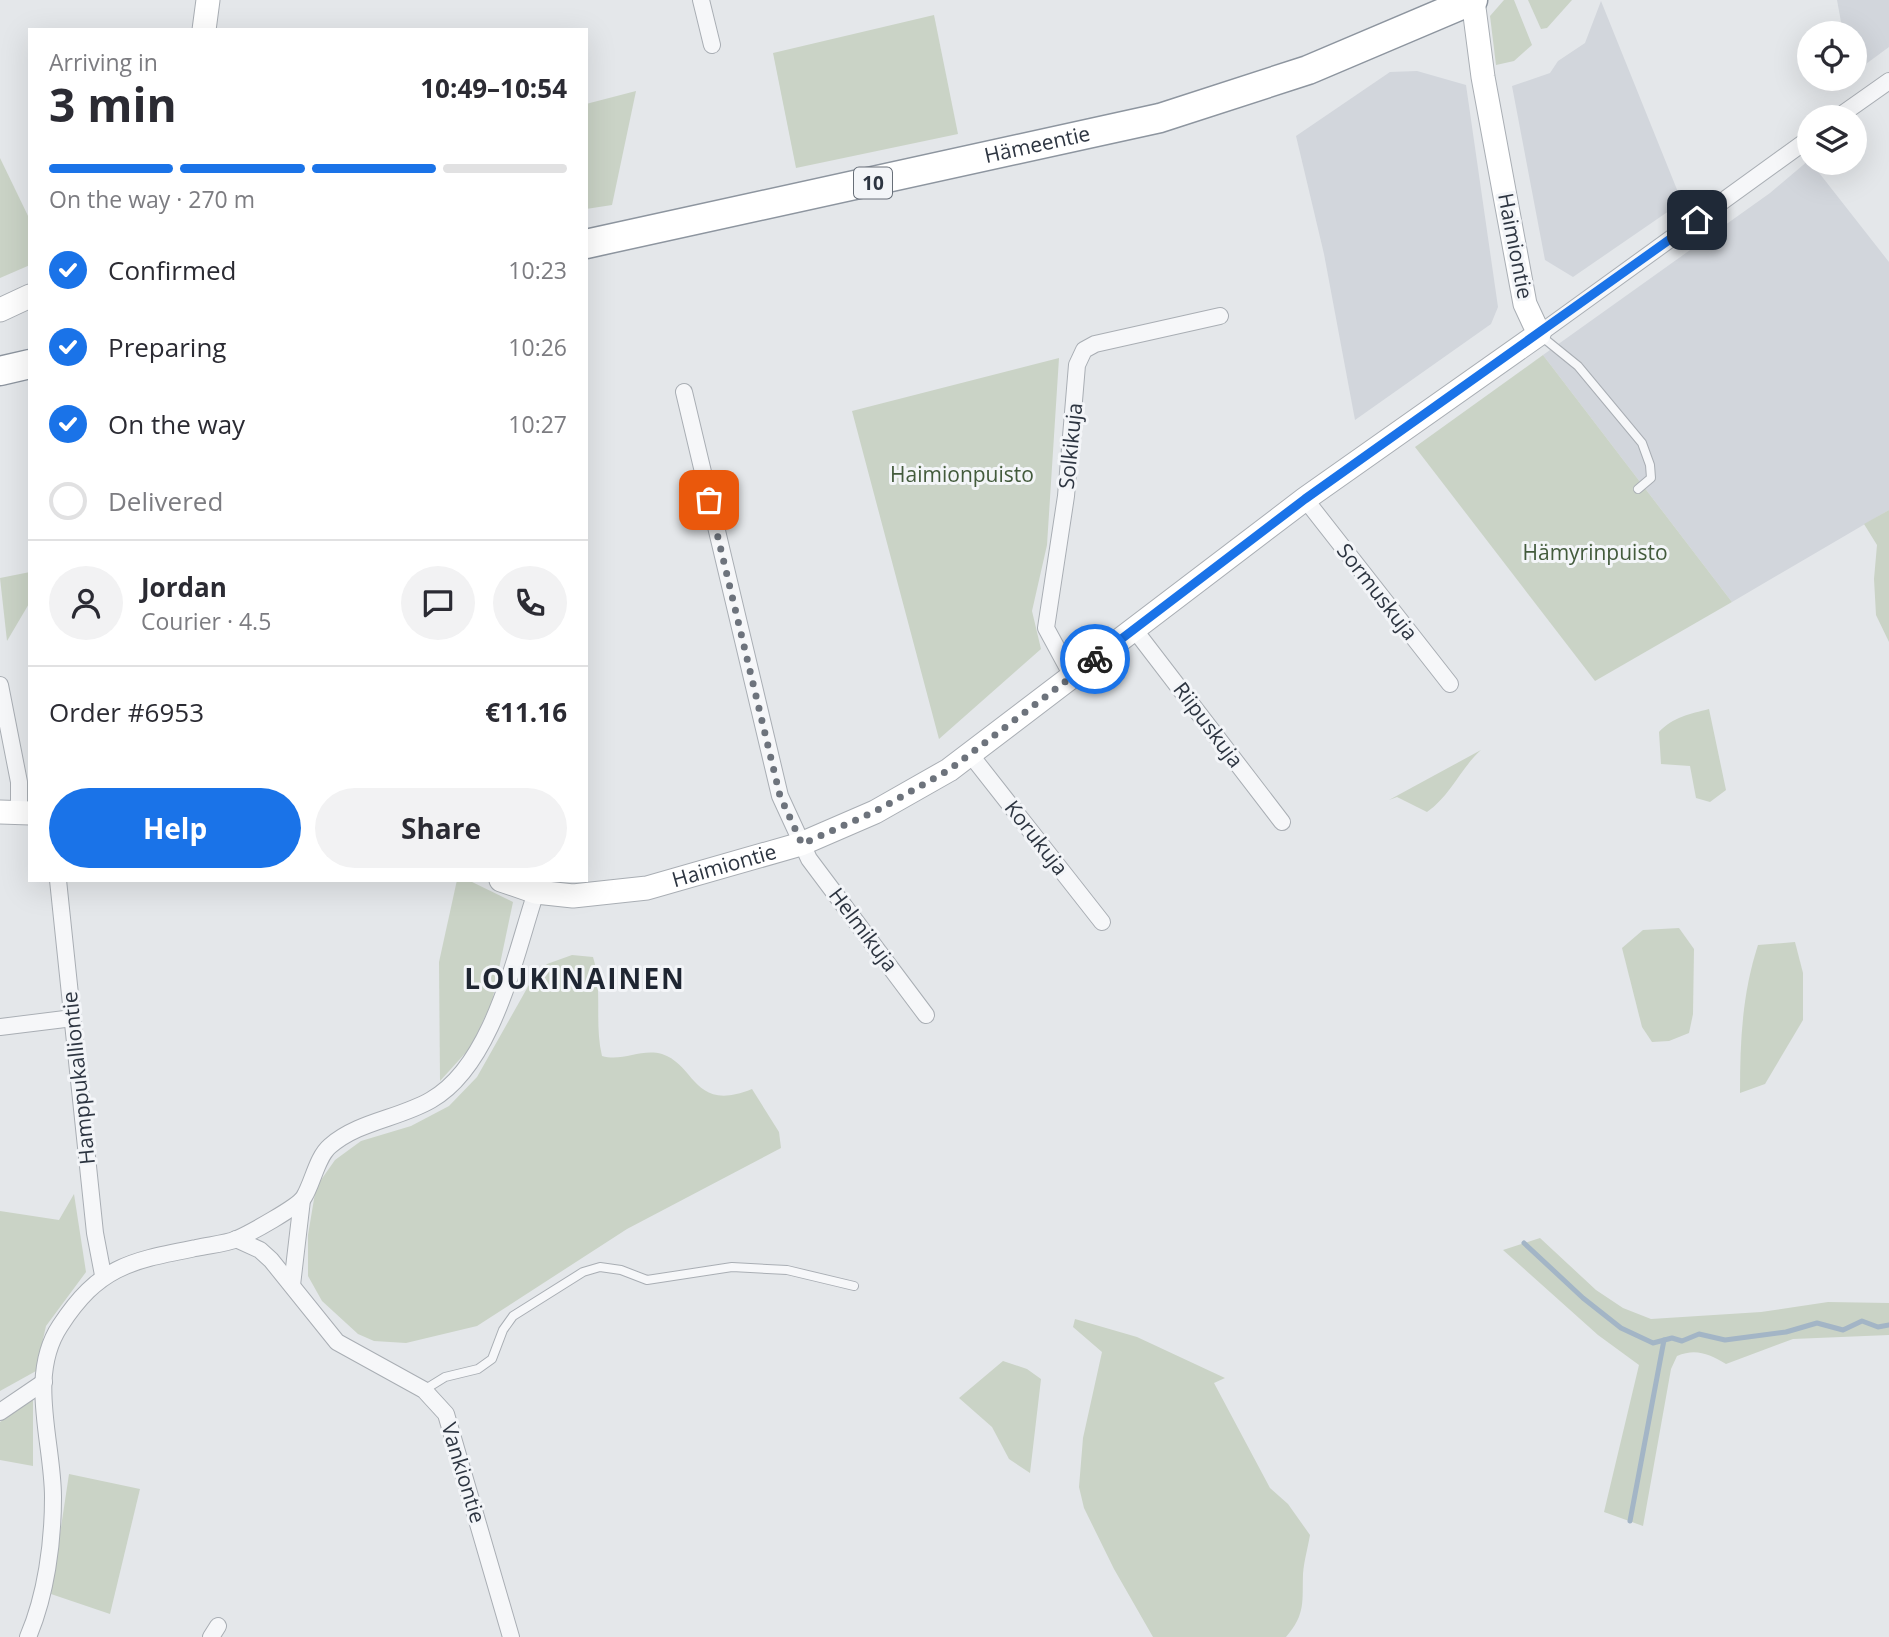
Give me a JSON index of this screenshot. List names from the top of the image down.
{
  "streets": {
    "highway": ["Hämeentie", "10"],
    "street": [
      "Haimiontie",
      "Solkikuja",
      "Sormuskuja",
      "Riipuskuja",
      "Korukuja",
      "Helmikuja",
      "Hamppukalliontie",
      "Vankiontie"
    ]
  },
  "crossings": [
    ["Hämeentie", "Haimiontie"],
    ["Haimiontie", "Solkikuja"],
    ["Haimiontie", "Sormuskuja"],
    ["Haimiontie", "Riipuskuja"],
    ["Haimiontie", "Korukuja"],
    ["Haimiontie", "Helmikuja"]
  ],
  "districts": ["LOUKINAINEN"],
  "parks": ["Haimionpuisto", "Hämyrinpuisto"],
  "page": {
    "heading": ["3 min", "Arriving in", "10:49–10:54"],
    "panel": [
      "Jordan",
      "Courier · 4.5",
      "Order #6953",
      "€11.16"
    ],
    "bar": "On the way · 270 m",
    "list": [
      ["Confirmed", "10:23"],
      ["Preparing", "10:26"],
      ["On the way", "10:27"],
      "Delivered"
    ],
    "buttons": ["Help", "Share"]
  }
}
